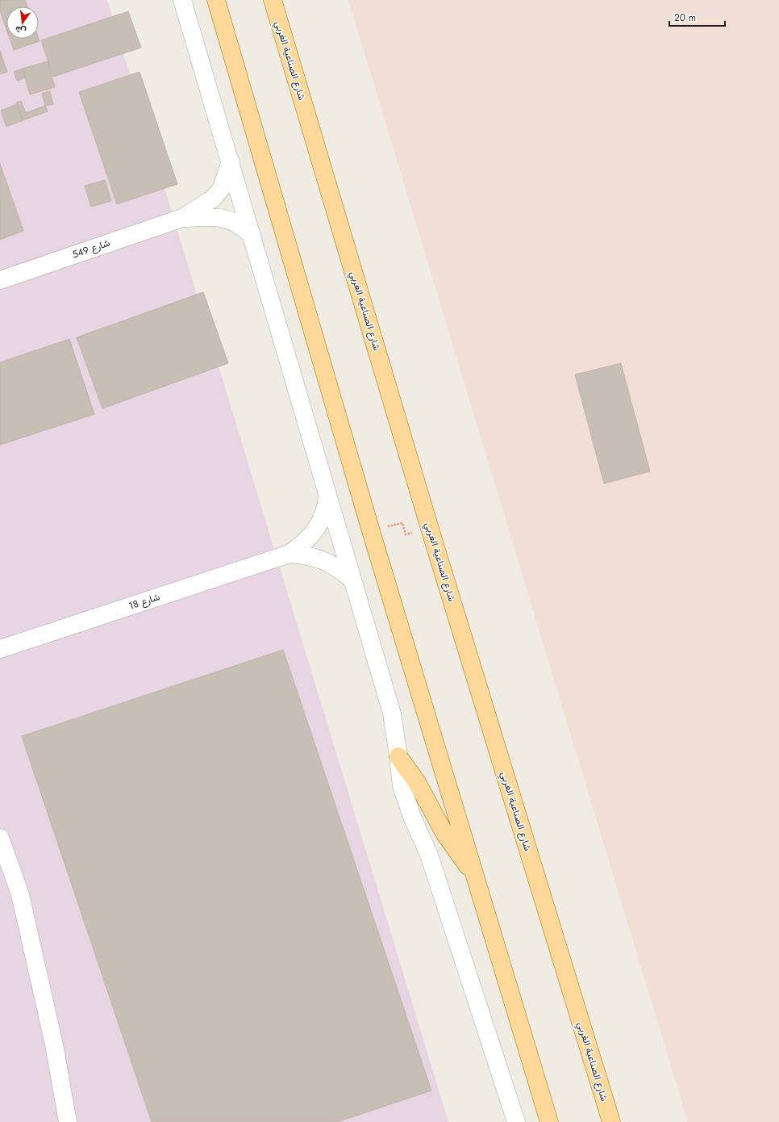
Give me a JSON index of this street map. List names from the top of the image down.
{
  "streets": {
    "main road": ["شارع الصناعية الغربي"],
    "street": ["شارع 549", "شارع 18"]
  },
  "scale_bar": "20 m",
  "north": "bottom"
}
